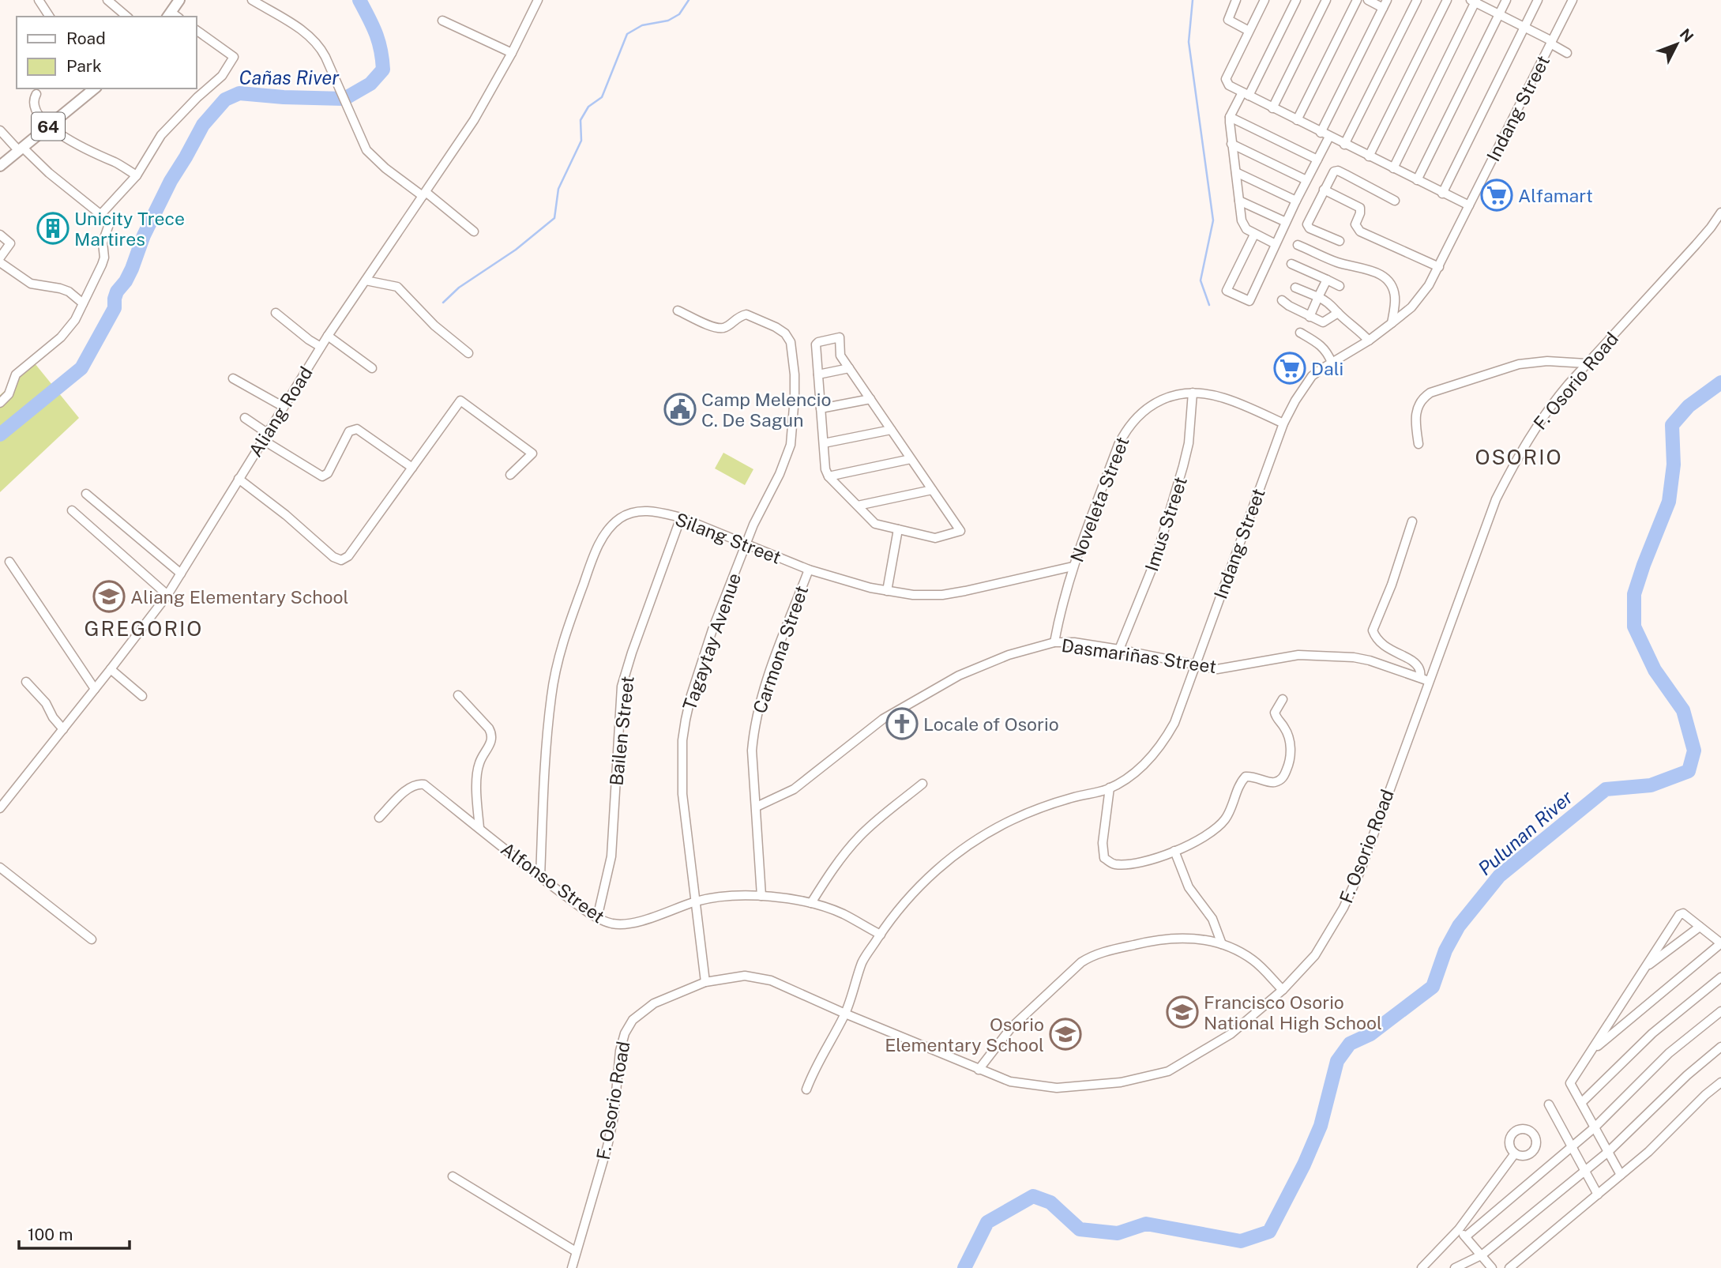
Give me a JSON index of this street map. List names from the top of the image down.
{
  "streets": {
    "main road": ["64"],
    "street": [
      "Indang Street",
      "F. Osorio Road",
      "Aliang Road",
      "Noveleta Street",
      "Imus Street",
      "Silang Street",
      "Tagaytay Avenue",
      "Carmona Street",
      "Dasmariñas Street",
      "Bailen Street",
      "Alfonso Street"
    ]
  },
  "crossings": [
    ["Indang Street", "F. Osorio Road"],
    ["Indang Street", "Noveleta Street"],
    ["Indang Street", "Dasmariñas Street"],
    ["Indang Street", "Alfonso Street"],
    ["F. Osorio Road", "Tagaytay Avenue"],
    ["F. Osorio Road", "Dasmariñas Street"],
    ["Noveleta Street", "Imus Street"],
    ["Noveleta Street", "Silang Street"],
    ["Noveleta Street", "Dasmariñas Street"],
    ["Imus Street", "Dasmariñas Street"],
    ["Silang Street", "Tagaytay Avenue"],
    ["Silang Street", "Carmona Street"],
    ["Silang Street", "Bailen Street"],
    ["Silang Street", "Alfonso Street"],
    ["Tagaytay Avenue", "Alfonso Street"],
    ["Carmona Street", "Dasmariñas Street"],
    ["Carmona Street", "Alfonso Street"],
    ["Bailen Street", "Alfonso Street"]
  ],
  "districts": ["OSORIO", "GREGORIO"],
  "water": ["Cañas River", "Pulunan River"],
  "places": {
    "supermarket": ["Alfamart", "Dali"],
    "building": ["Unicity Trece Martires"],
    "public building": ["Camp Melencio C. De Sagun"],
    "school or university": ["Aliang Elementary School", "Francisco Osorio National High School", "Osorio Elementary School"],
    "church": ["Locale of Osorio"]
  },
  "legend": ["Road", "Park"],
  "scale_bar": "100 m",
  "north": "top right"
}
